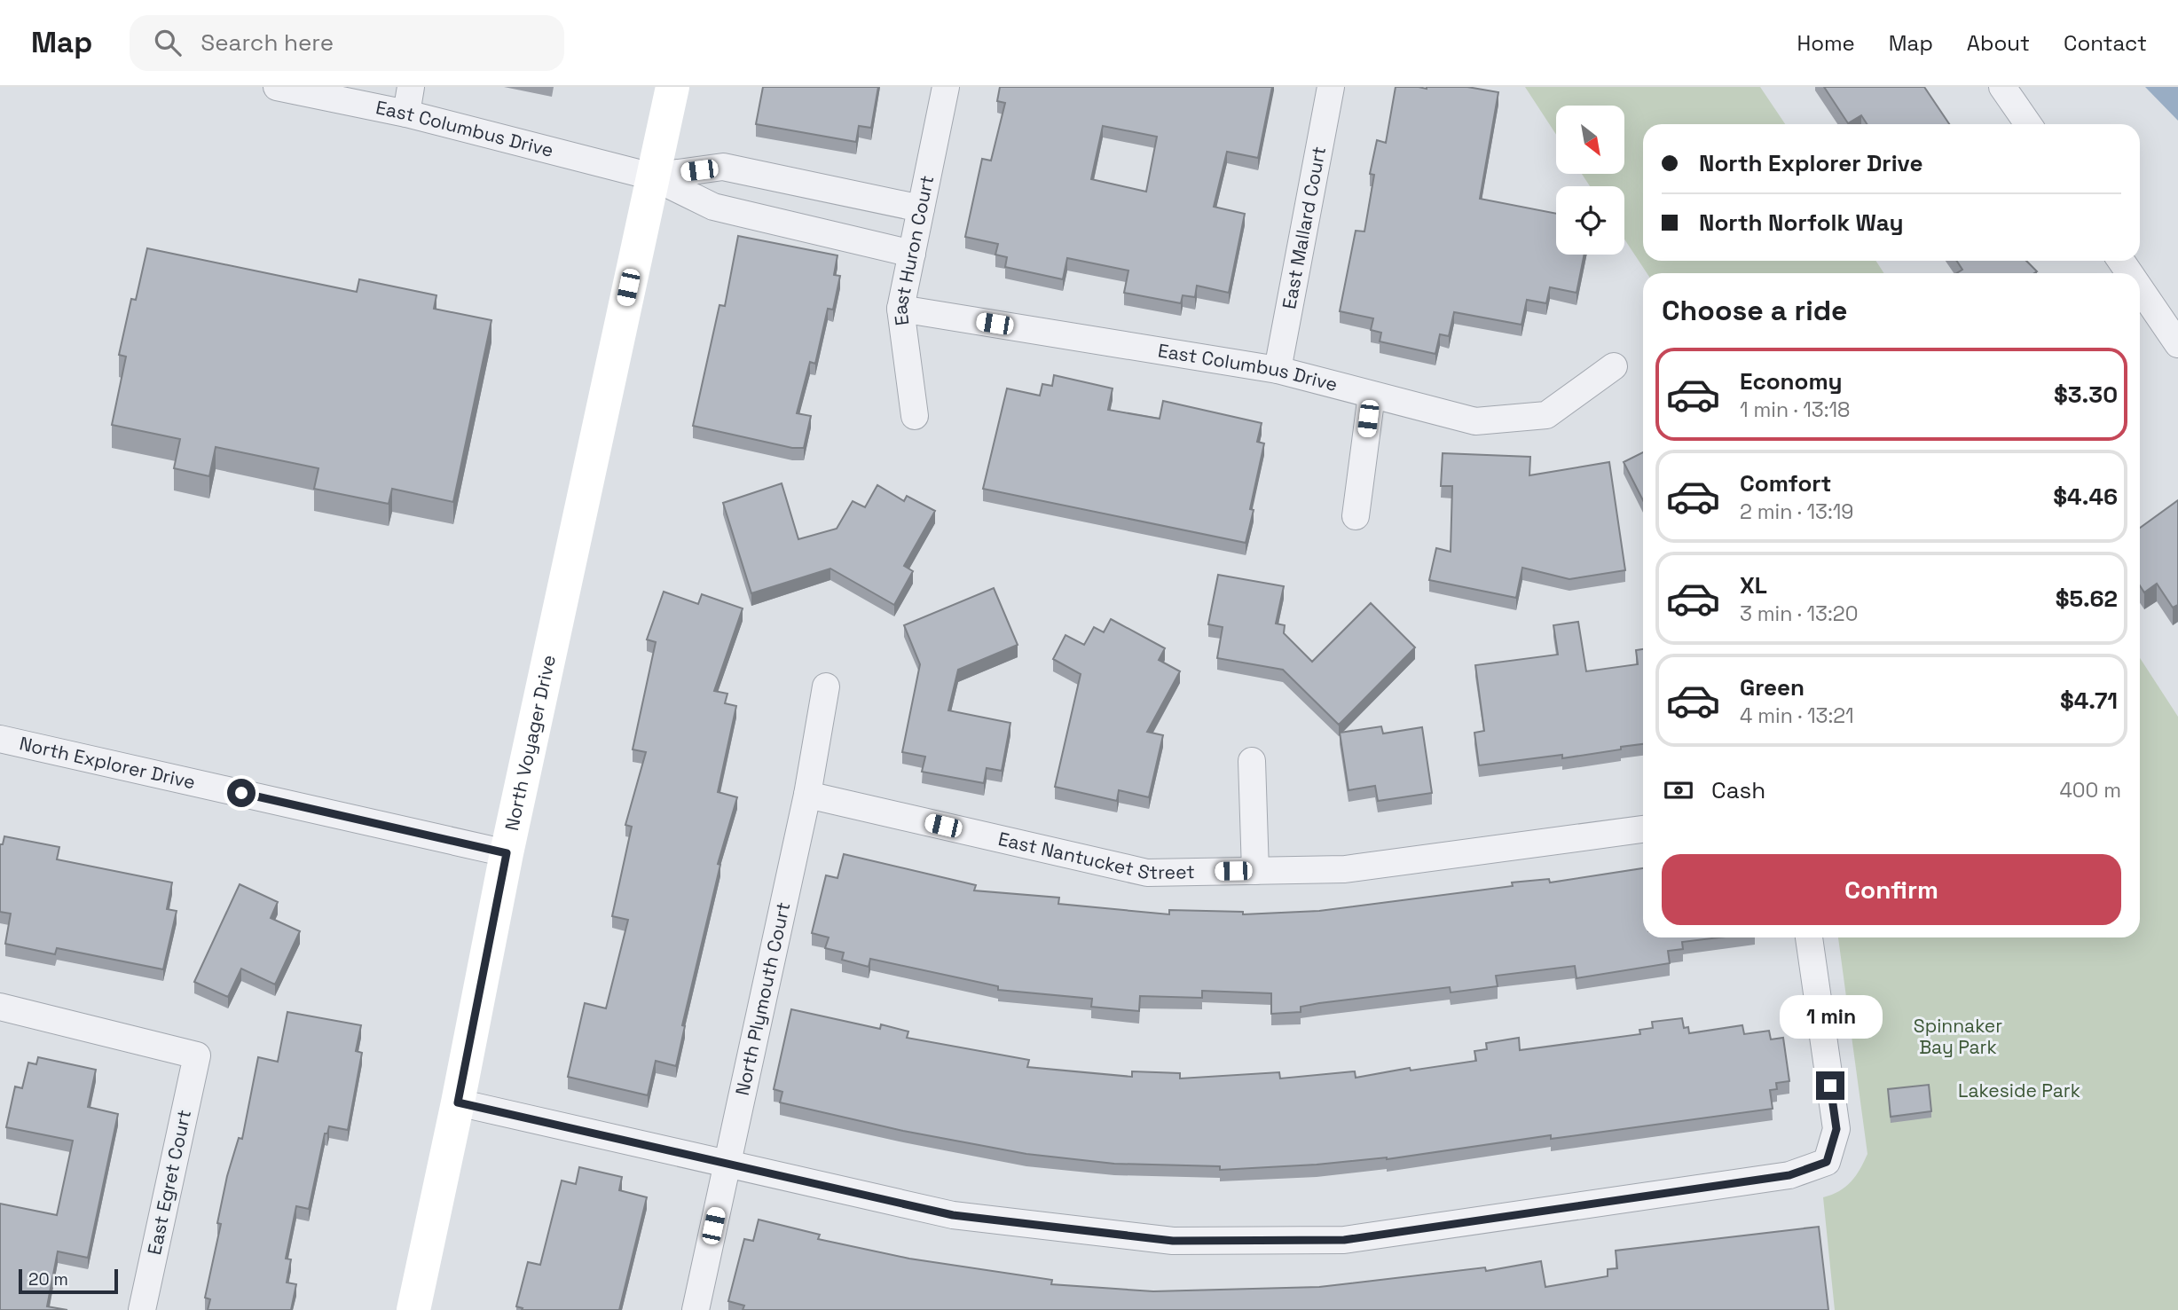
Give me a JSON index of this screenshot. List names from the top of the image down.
{
  "streets": {
    "street": [
      "East Columbus Drive",
      "East Mallard Court",
      "East Huron Court",
      "North Voyager Drive",
      "North Explorer Drive",
      "East Nantucket Street",
      "North Plymouth Court",
      "East Egret Court"
    ]
  },
  "crossings": [
    ["East Columbus Drive", "East Mallard Court"],
    ["East Columbus Drive", "East Huron Court"],
    ["East Columbus Drive", "North Voyager Drive"],
    ["North Voyager Drive", "North Explorer Drive"],
    ["East Nantucket Street", "North Plymouth Court"]
  ],
  "parks": ["Spinnaker Bay Park", "Lakeside Park"],
  "scale_bar": "20 m",
  "north": "bottom right",
  "page": {
    "header": "Map",
    "search": "Search here",
    "nav": [
      "Home",
      "Map",
      "About",
      "Contact"
    ],
    "banner": ["North Explorer Drive", "North Norfolk Way"],
    "heading": "Choose a ride",
    "list": [
      {
        "name": "Economy",
        "note": "1 min · 13:18",
        "value": "$3.30"
      },
      {
        "name": "Comfort",
        "note": "2 min · 13:19",
        "value": "$4.46"
      },
      {
        "name": "XL",
        "note": "3 min · 13:20",
        "value": "$5.62"
      },
      {
        "name": "Green",
        "note": "4 min · 13:21",
        "value": "$4.71"
      }
    ],
    "pay": ["Cash", "400 m"],
    "buttons": "Confirm",
    "bubble": "1 min",
    "scale": "20 m"
  }
}
